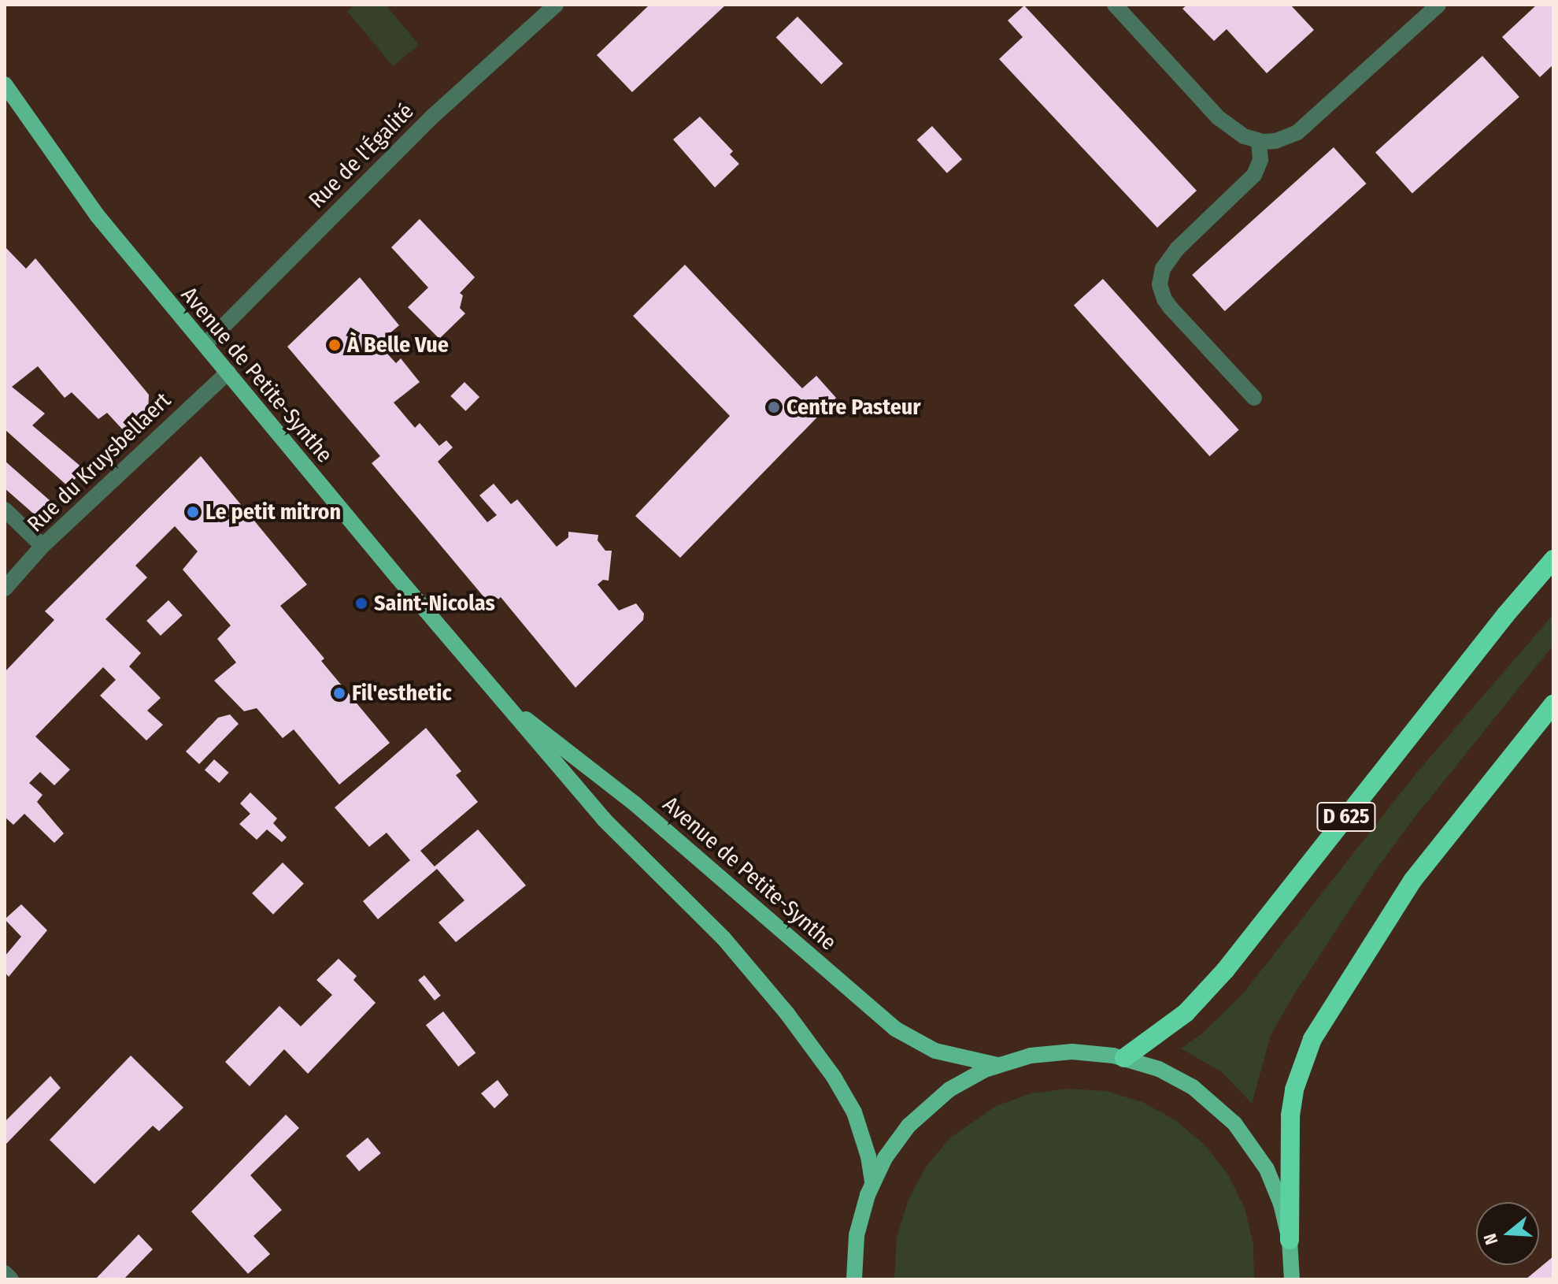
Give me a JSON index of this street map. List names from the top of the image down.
{
  "streets": {
    "highway": ["D 625"],
    "main road": ["Avenue de Petite-Synthe"],
    "street": ["Rue de l'Égalité", "Rue du Kruysbellaert"]
  },
  "crossings": [
    ["Rue de l'Égalité", "Avenue de Petite-Synthe"],
    ["Avenue de Petite-Synthe", "Rue du Kruysbellaert"]
  ],
  "places": [
    "À Belle Vue",
    "Centre Pasteur",
    "Le petit mitron",
    "Saint-Nicolas",
    "Fil'esthetic"
  ],
  "north": "left"
}
